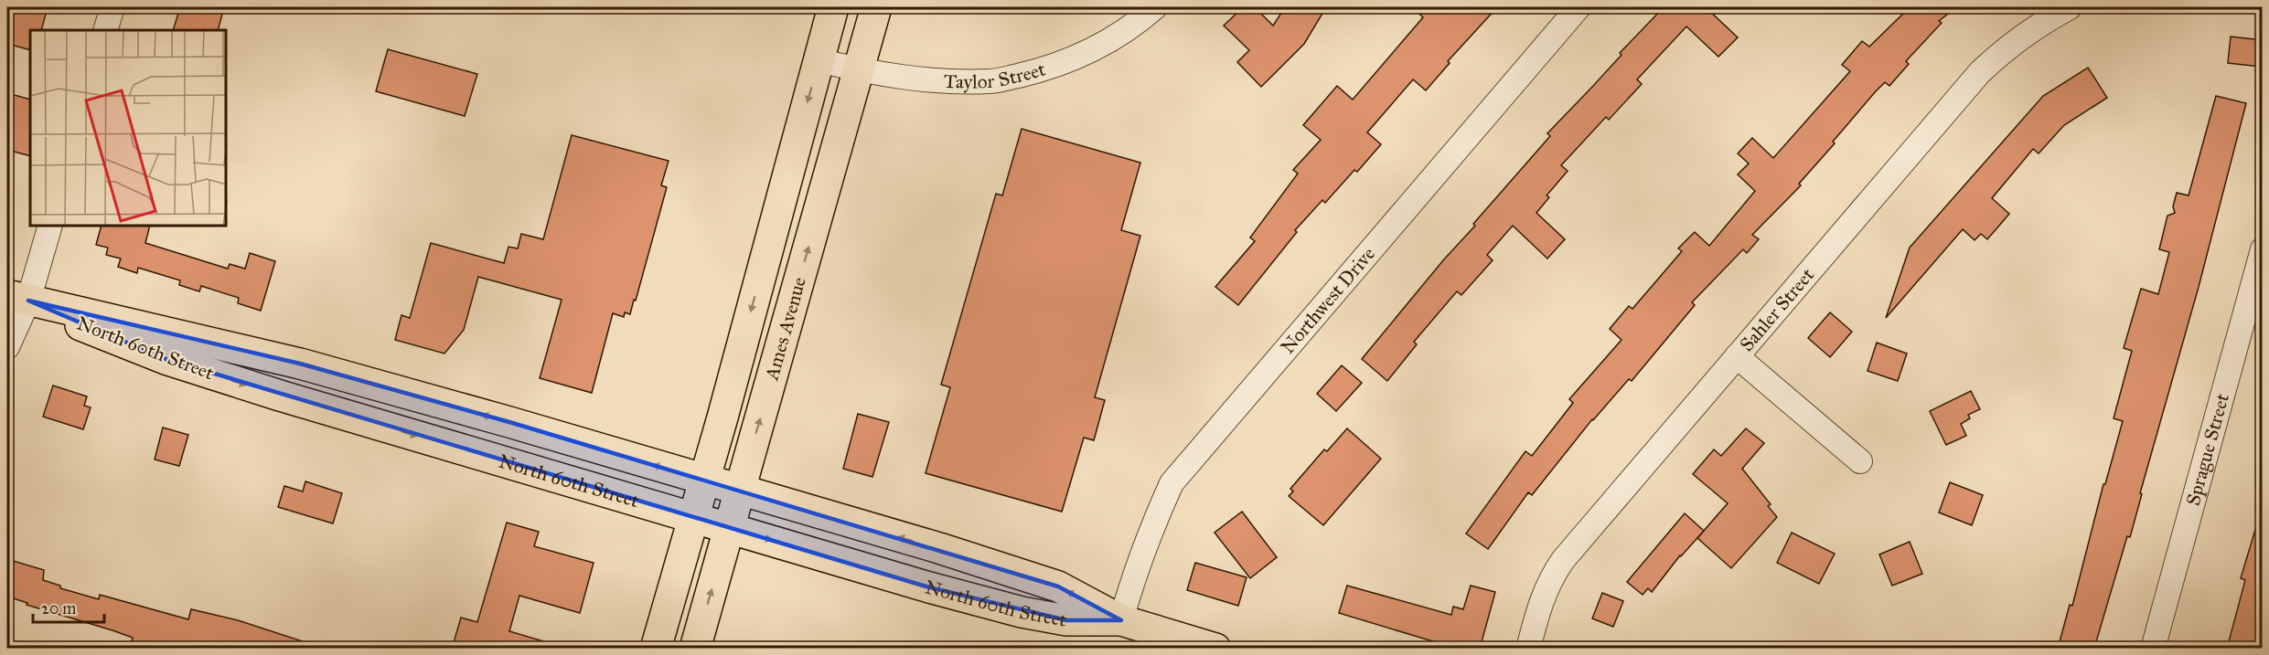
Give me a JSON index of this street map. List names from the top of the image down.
{
  "streets": {
    "main road": ["Ames Avenue", "North 60th Street"],
    "street": [
      "Taylor Street",
      "Northwest Drive",
      "Sahler Street",
      "Sprague Street"
    ]
  },
  "crossings": [
    ["Taylor Street", "Ames Avenue"],
    ["Northwest Drive", "North 60th Street"],
    ["Ames Avenue", "North 60th Street"]
  ],
  "scale_bar": "20 m"
}
